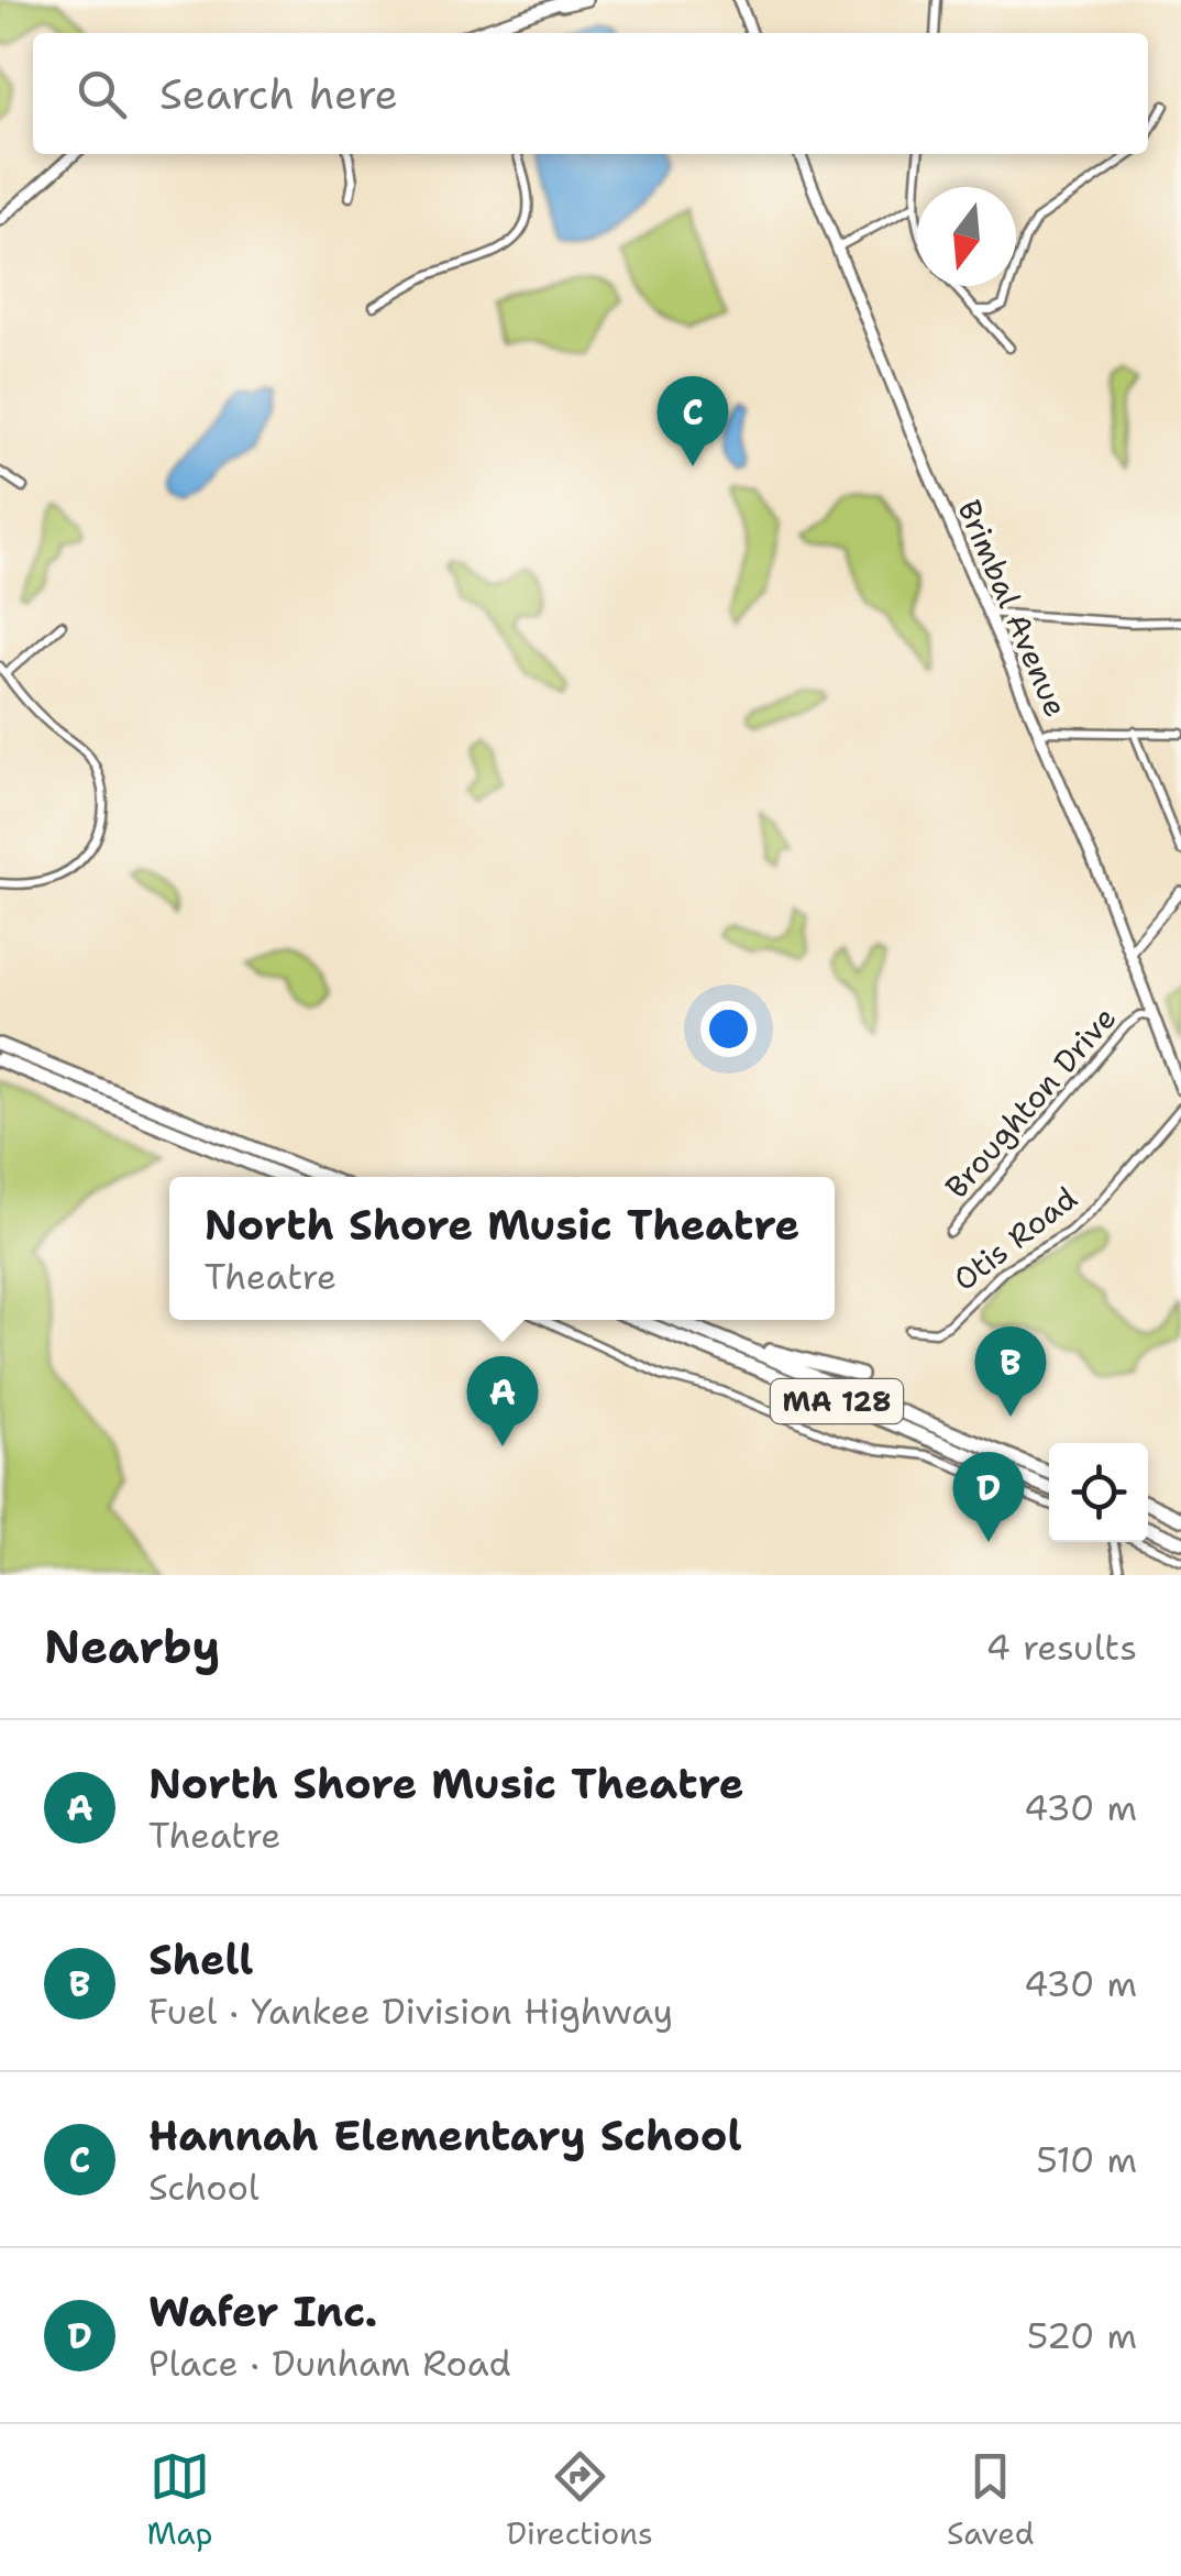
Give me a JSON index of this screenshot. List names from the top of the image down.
{
  "streets": {
    "highway": ["MA 128"],
    "main road": ["Brimbal Avenue"],
    "street": ["Broughton Drive", "Otis Road"]
  },
  "crossings": [
    ["Brimbal Avenue", "Broughton Drive"]
  ],
  "north": "bottom",
  "page": {
    "search": "Search here",
    "pins": [
      "C",
      "B",
      "A",
      "D"
    ],
    "popup": ["North Shore Music Theatre", "Theatre"],
    "heading": ["Nearby", "4 results"],
    "list": [
      {
        "mark": "A",
        "name": "North Shore Music Theatre",
        "note": "Theatre",
        "value": "430 m"
      },
      {
        "mark": "B",
        "name": "Shell",
        "note": "Fuel · Yankee Division Highway",
        "value": "430 m"
      },
      {
        "mark": "C",
        "name": "Hannah Elementary School",
        "note": "School",
        "value": "510 m"
      },
      {
        "mark": "D",
        "name": "Wafer Inc.",
        "note": "Place · Dunham Road",
        "value": "520 m"
      }
    ],
    "nav": ["Map", "Directions", "Saved"]
  }
}
